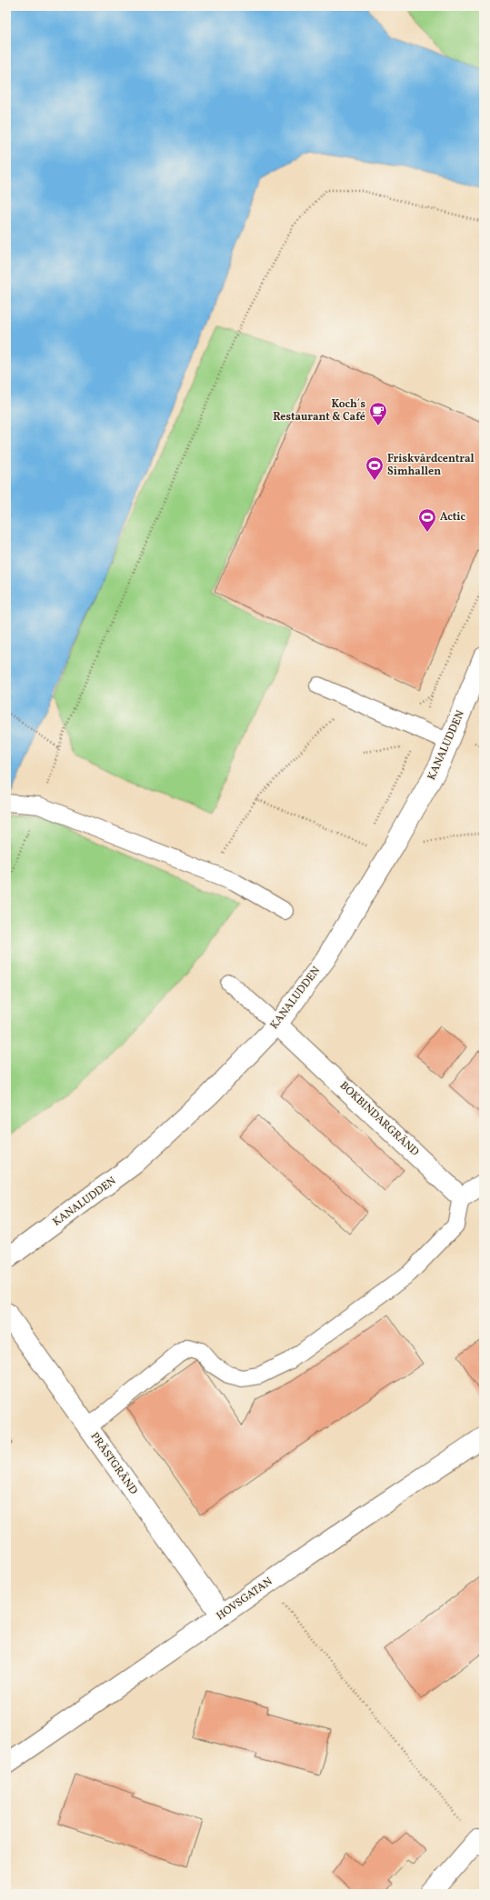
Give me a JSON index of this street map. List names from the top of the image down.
{
  "streets": {
    "street": [
      "KANALUDDEN",
      "BOKBINDARGRÄND",
      "PRÄSTGRÄND",
      "HOVSGATAN"
    ]
  },
  "crossings": [
    ["KANALUDDEN", "BOKBINDARGRÄND"],
    ["PRÄSTGRÄND", "HOVSGATAN"]
  ],
  "places": {
    "cafe": ["Koch´s Restaurant & Café"],
    "sports": ["Friskvårdcentral Simhallen", "Actic"]
  }
}
